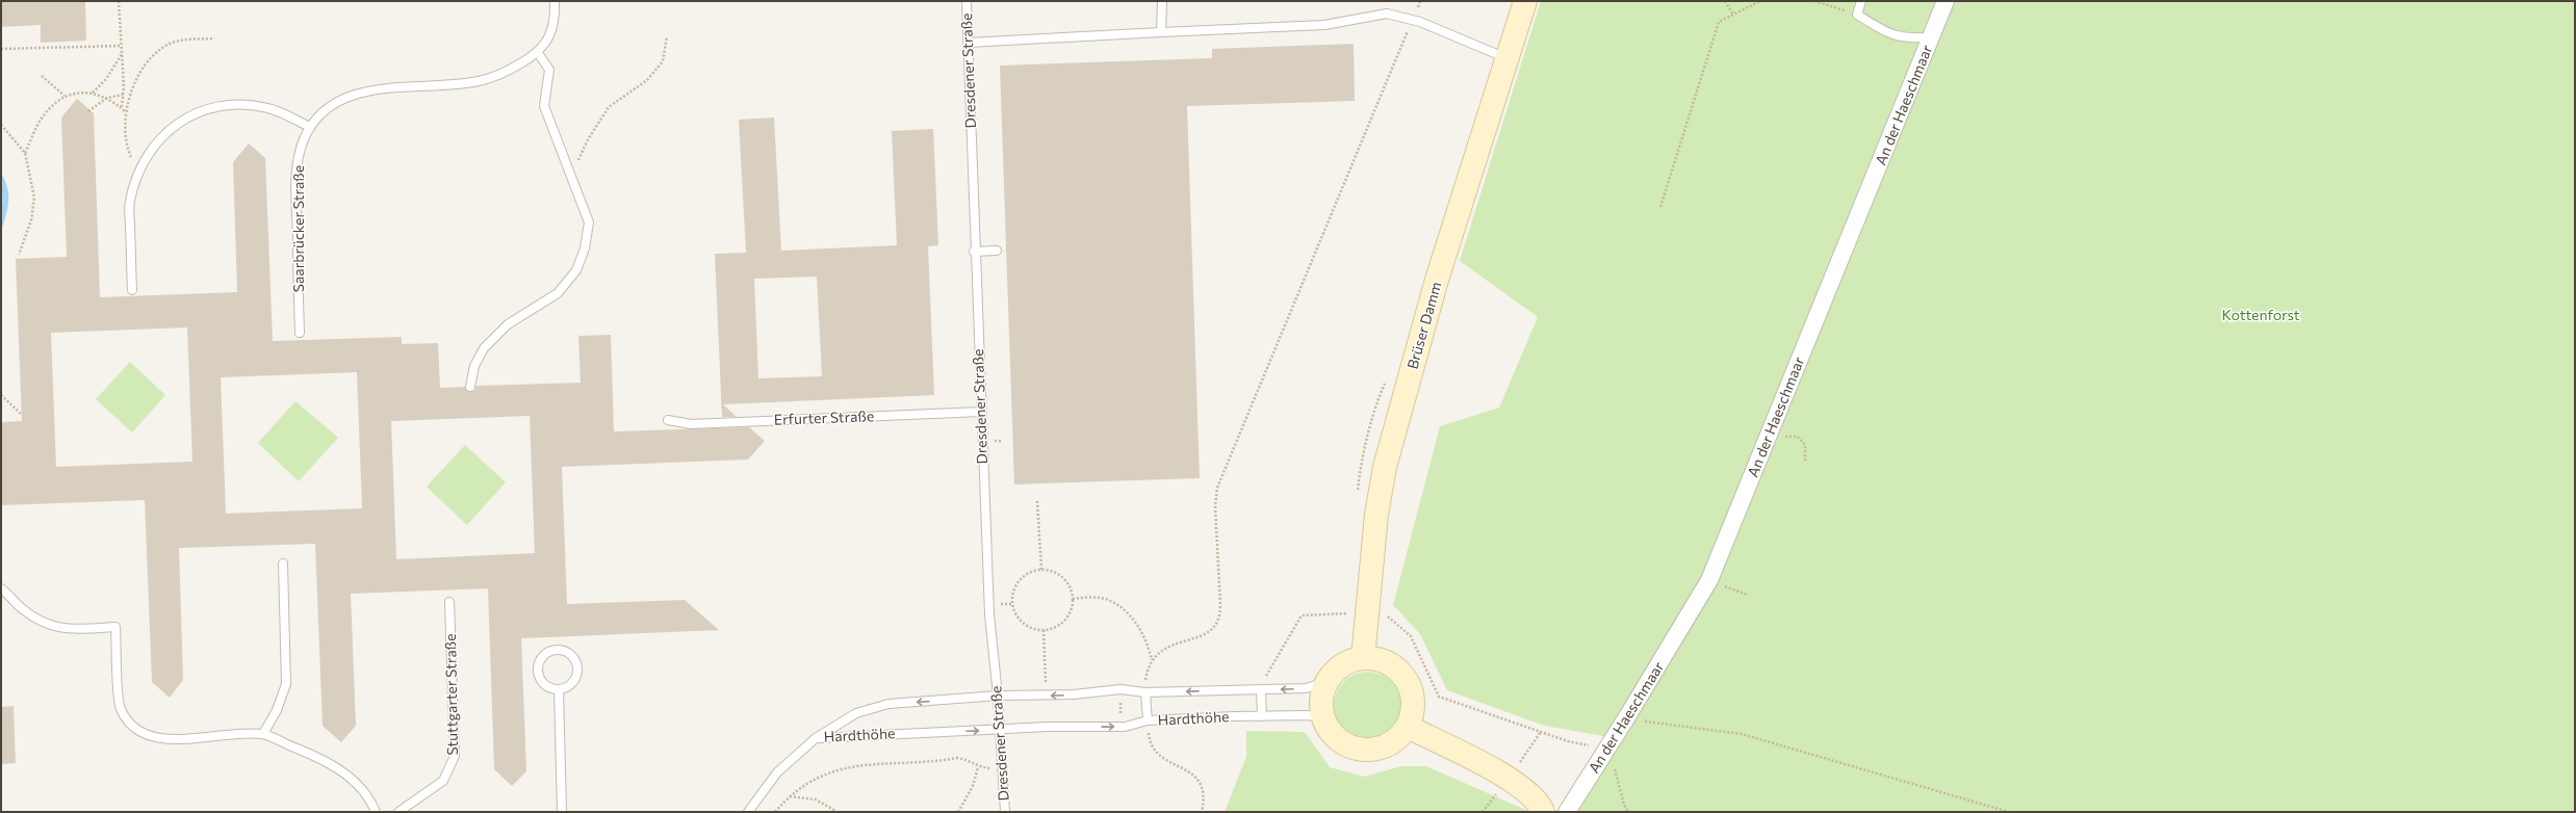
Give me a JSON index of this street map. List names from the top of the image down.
{
  "streets": {
    "street": ["An der Haeschmaar", "Brüser Damm"],
    "lane": [
      "Dresdener Straße",
      "Saarbrücker Straße",
      "Erfurter Straße",
      "Stuttgarter Straße",
      "Hardthöhe"
    ]
  },
  "crossings": [
    ["Dresdener Straße", "Erfurter Straße"],
    ["Dresdener Straße", "Hardthöhe"],
    ["Brüser Damm", "Hardthöhe"]
  ],
  "parks": ["Kottenforst"]
}
